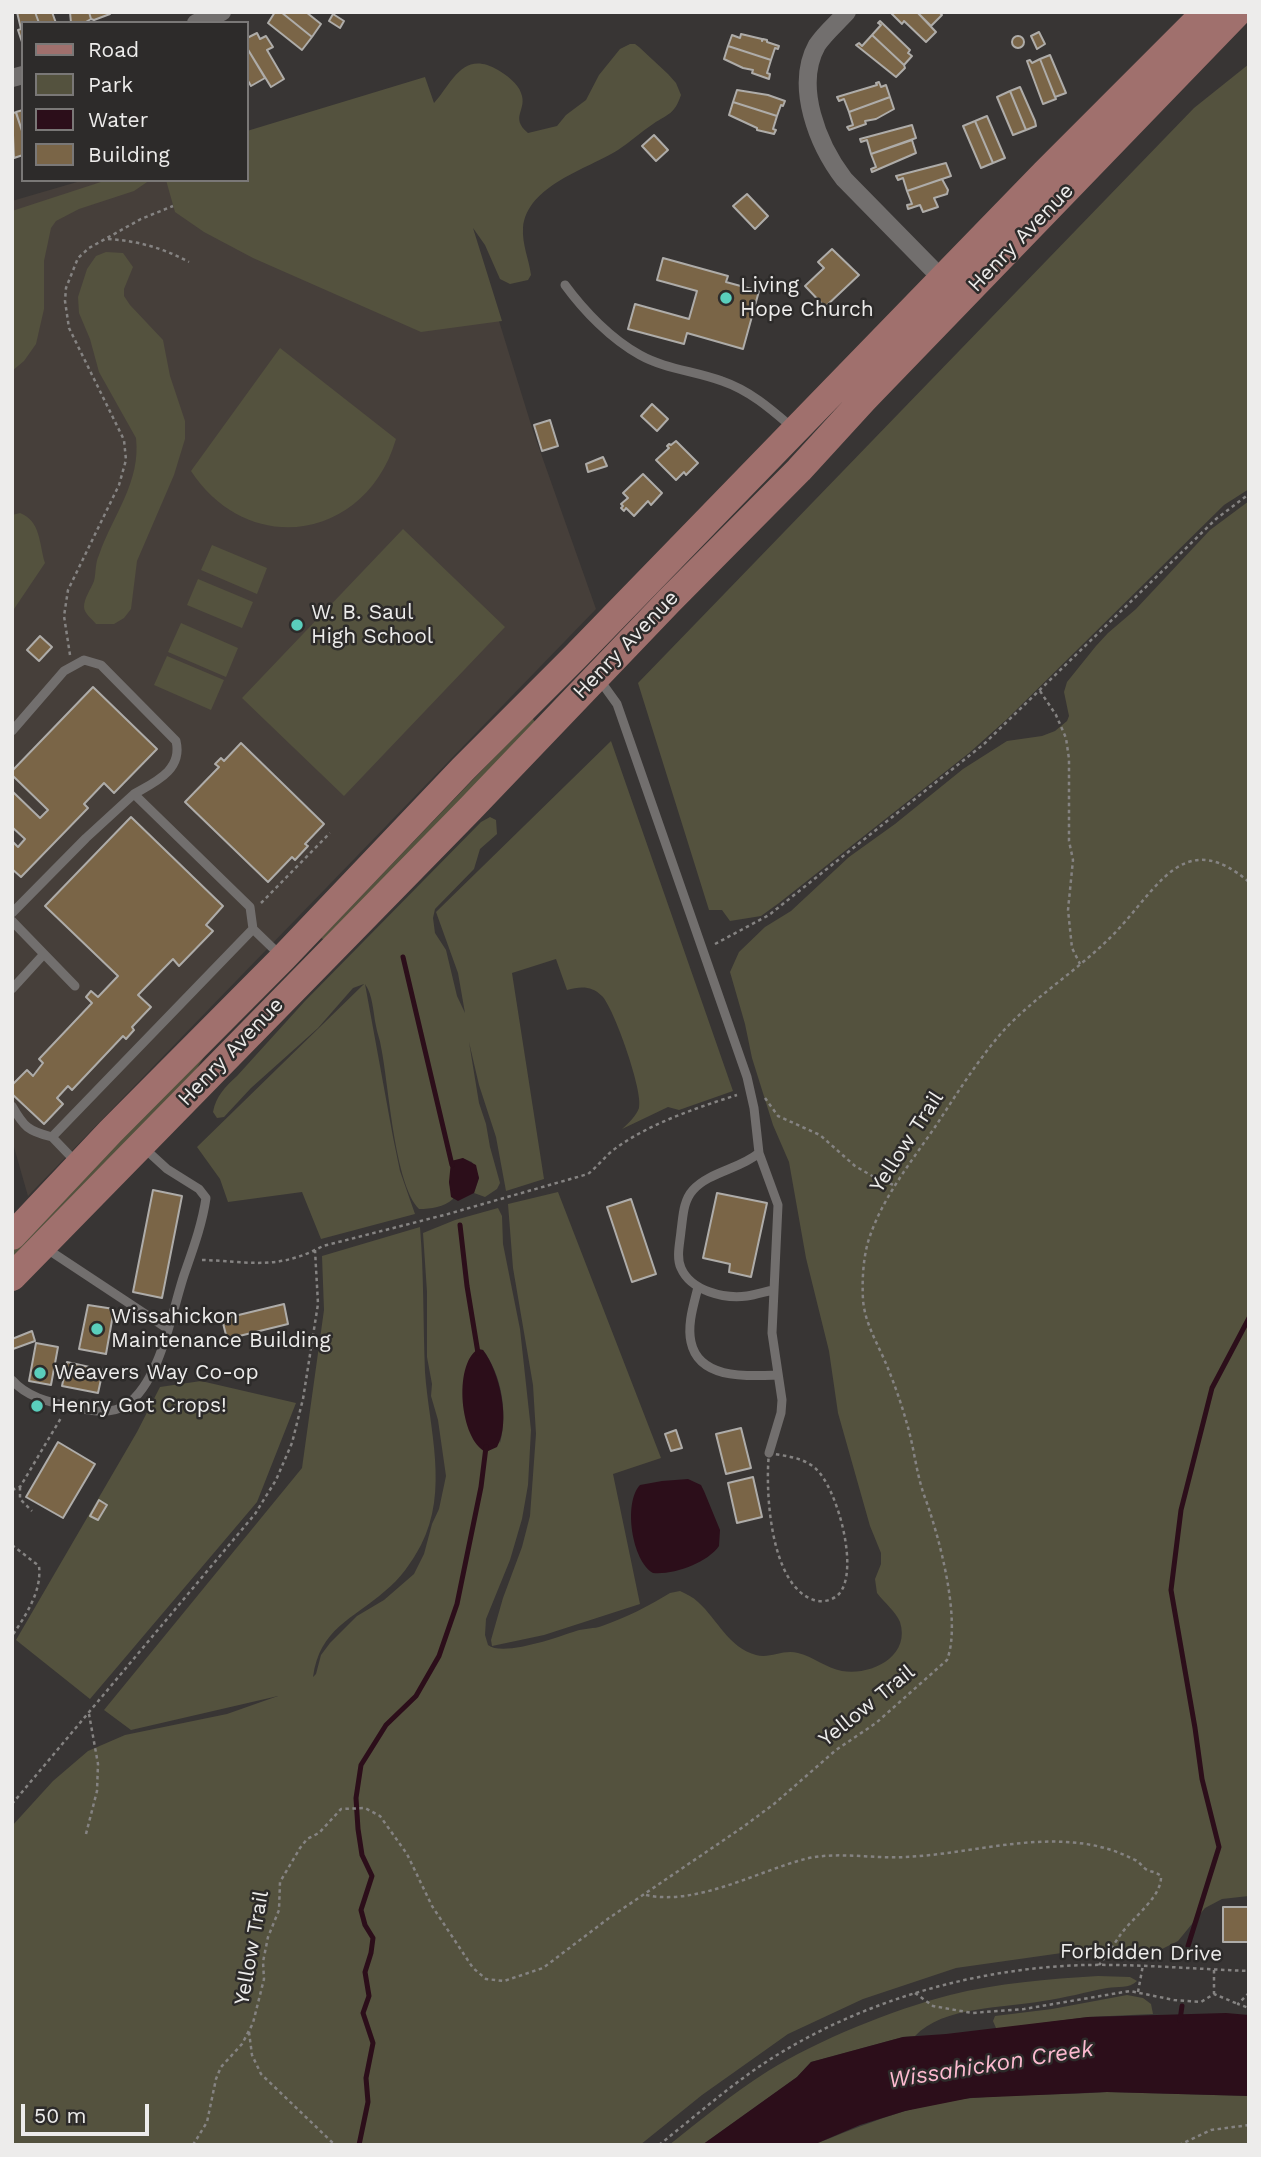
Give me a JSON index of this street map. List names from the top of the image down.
{
  "streets": {
    "main road": ["Henry Avenue"],
    "path": ["Yellow Trail", "Forbidden Drive"]
  },
  "water": ["Wissahickon Creek"],
  "places": [
    "Living Hope Church",
    "W. B. Saul High School",
    "Wissahickon Maintenance Building",
    "Weavers Way Co-op",
    "Henry Got Crops!"
  ],
  "legend": [
    "Road",
    "Park",
    "Water",
    "Building"
  ],
  "scale_bar": "50 m"
}
